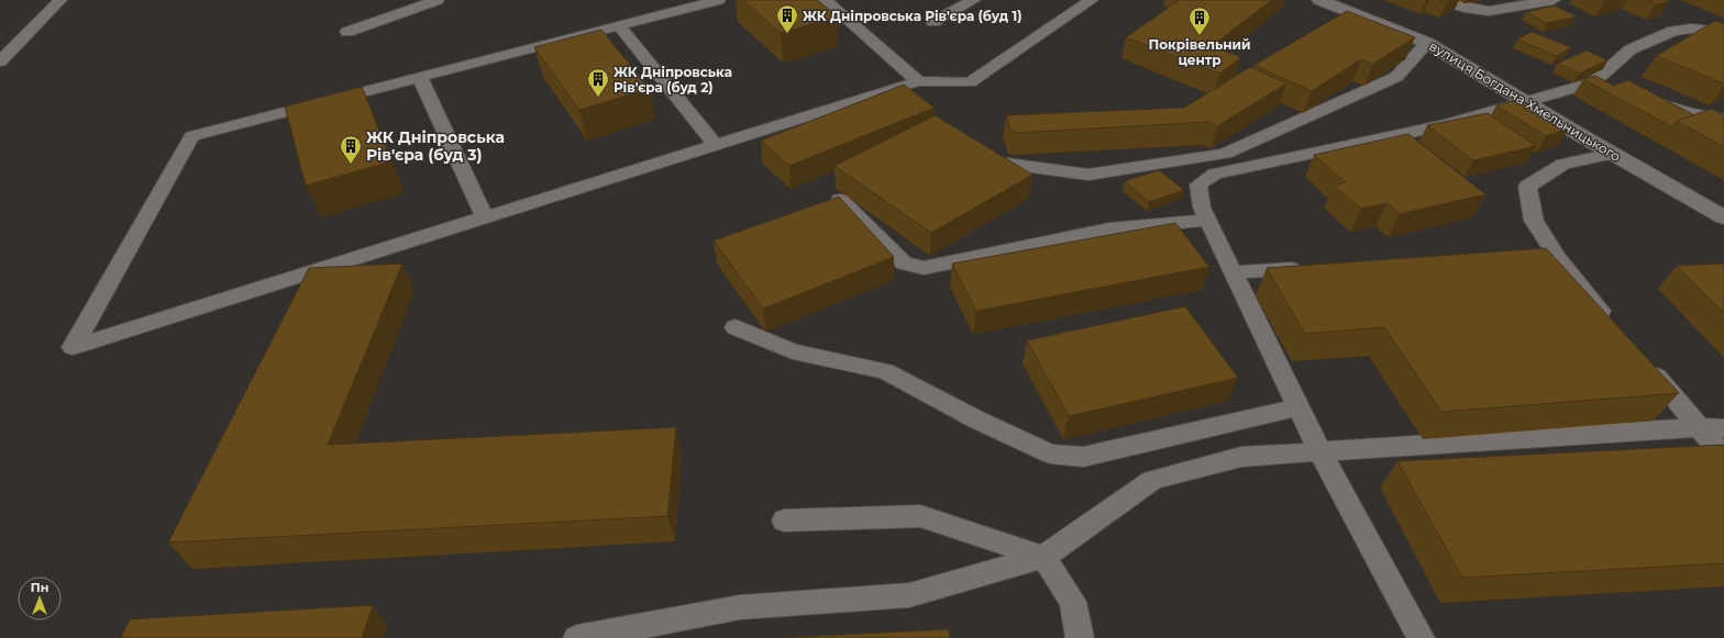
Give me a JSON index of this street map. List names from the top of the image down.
{
  "streets": {
    "main road": ["вулиця Богдана Хмельницького"]
  },
  "places": {
    "building": [
      "ЖК Дніпровська Рів'єра (буд 1)",
      "Покрівельний центр",
      "ЖК Дніпровська Рів'єра (буд 2)",
      "ЖК Дніпровська Рів'єра (буд 3)"
    ]
  },
  "north": "top"
}
